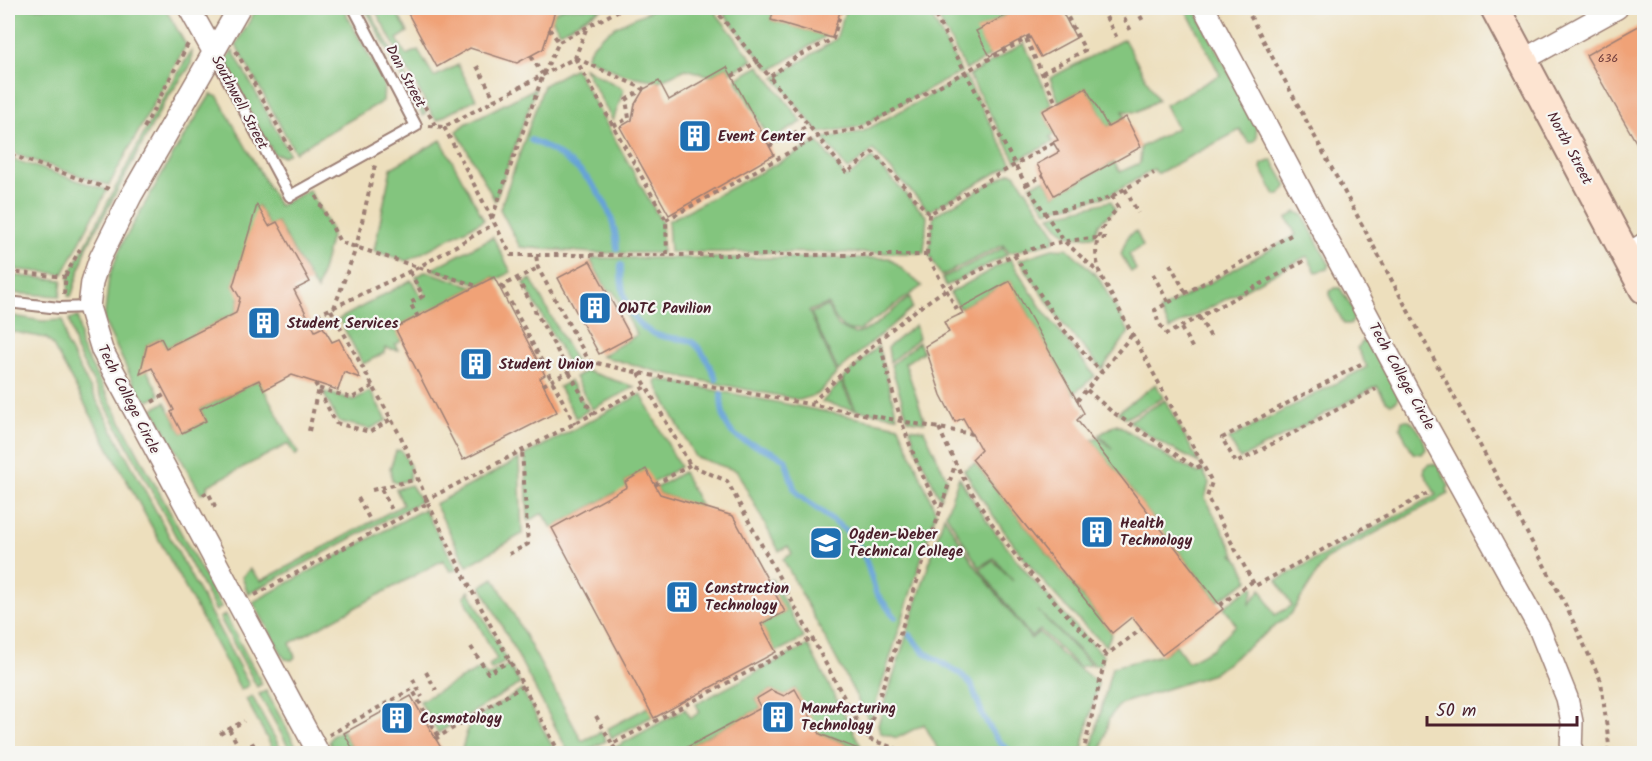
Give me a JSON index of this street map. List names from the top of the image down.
{
  "streets": {
    "main road": ["North Street"],
    "street": ["Southwell Street", "Tech College Circle"],
    "lane": ["Dan Street"]
  },
  "crossings": [
    ["Southwell Street", "Tech College Circle"]
  ],
  "places": {
    "building": [
      "Event Center",
      "OWTC Pavilion",
      "Student Services",
      "Student Union",
      "Health Technology",
      "Construction Technology",
      "Manufacturing Technology",
      "Cosmotology"
    ],
    "school or university": ["Ogden-Weber Technical College"]
  },
  "house_numbers": ["636"],
  "scale_bar": "50 m"
}
